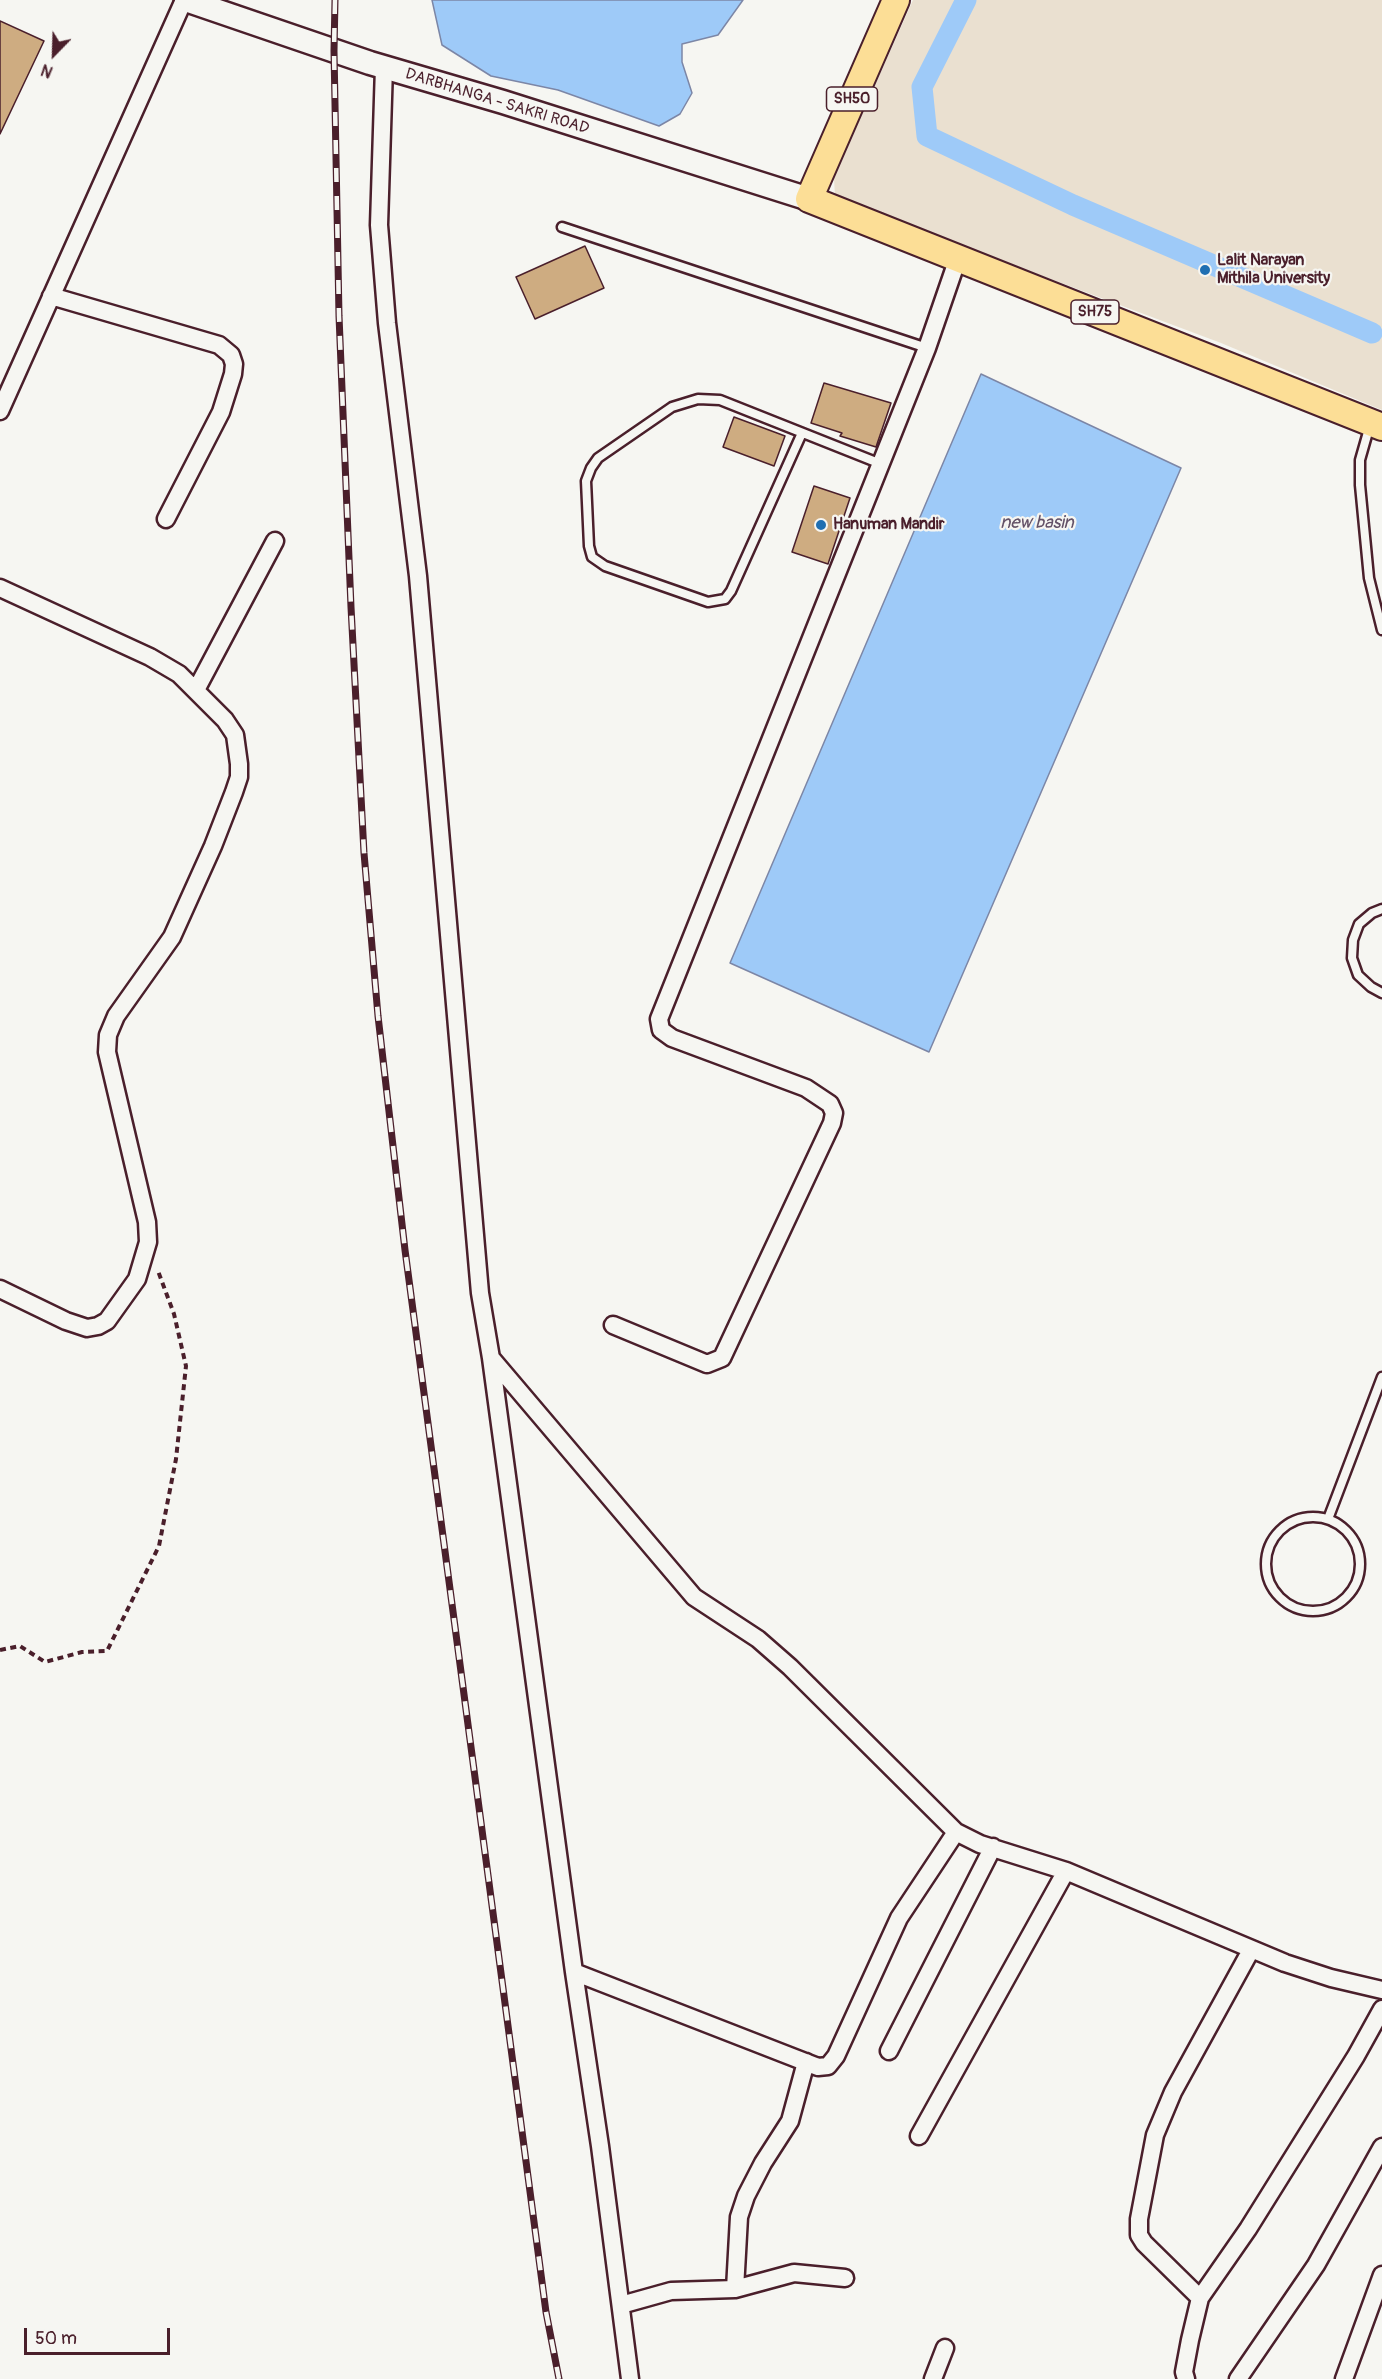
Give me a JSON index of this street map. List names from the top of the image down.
{
  "streets": {
    "main road": ["SH50", "DARBHANGA - SAKRI ROAD", "SH75"]
  },
  "crossings": [
    ["SH50", "DARBHANGA - SAKRI ROAD"],
    ["SH50", "SH75"],
    ["DARBHANGA - SAKRI ROAD", "SH75"]
  ],
  "water": ["new basin"],
  "places": ["Lalit Narayan Mithila University", "Hanuman Mandir"],
  "scale_bar": "50 m",
  "north": "bottom left"
}
